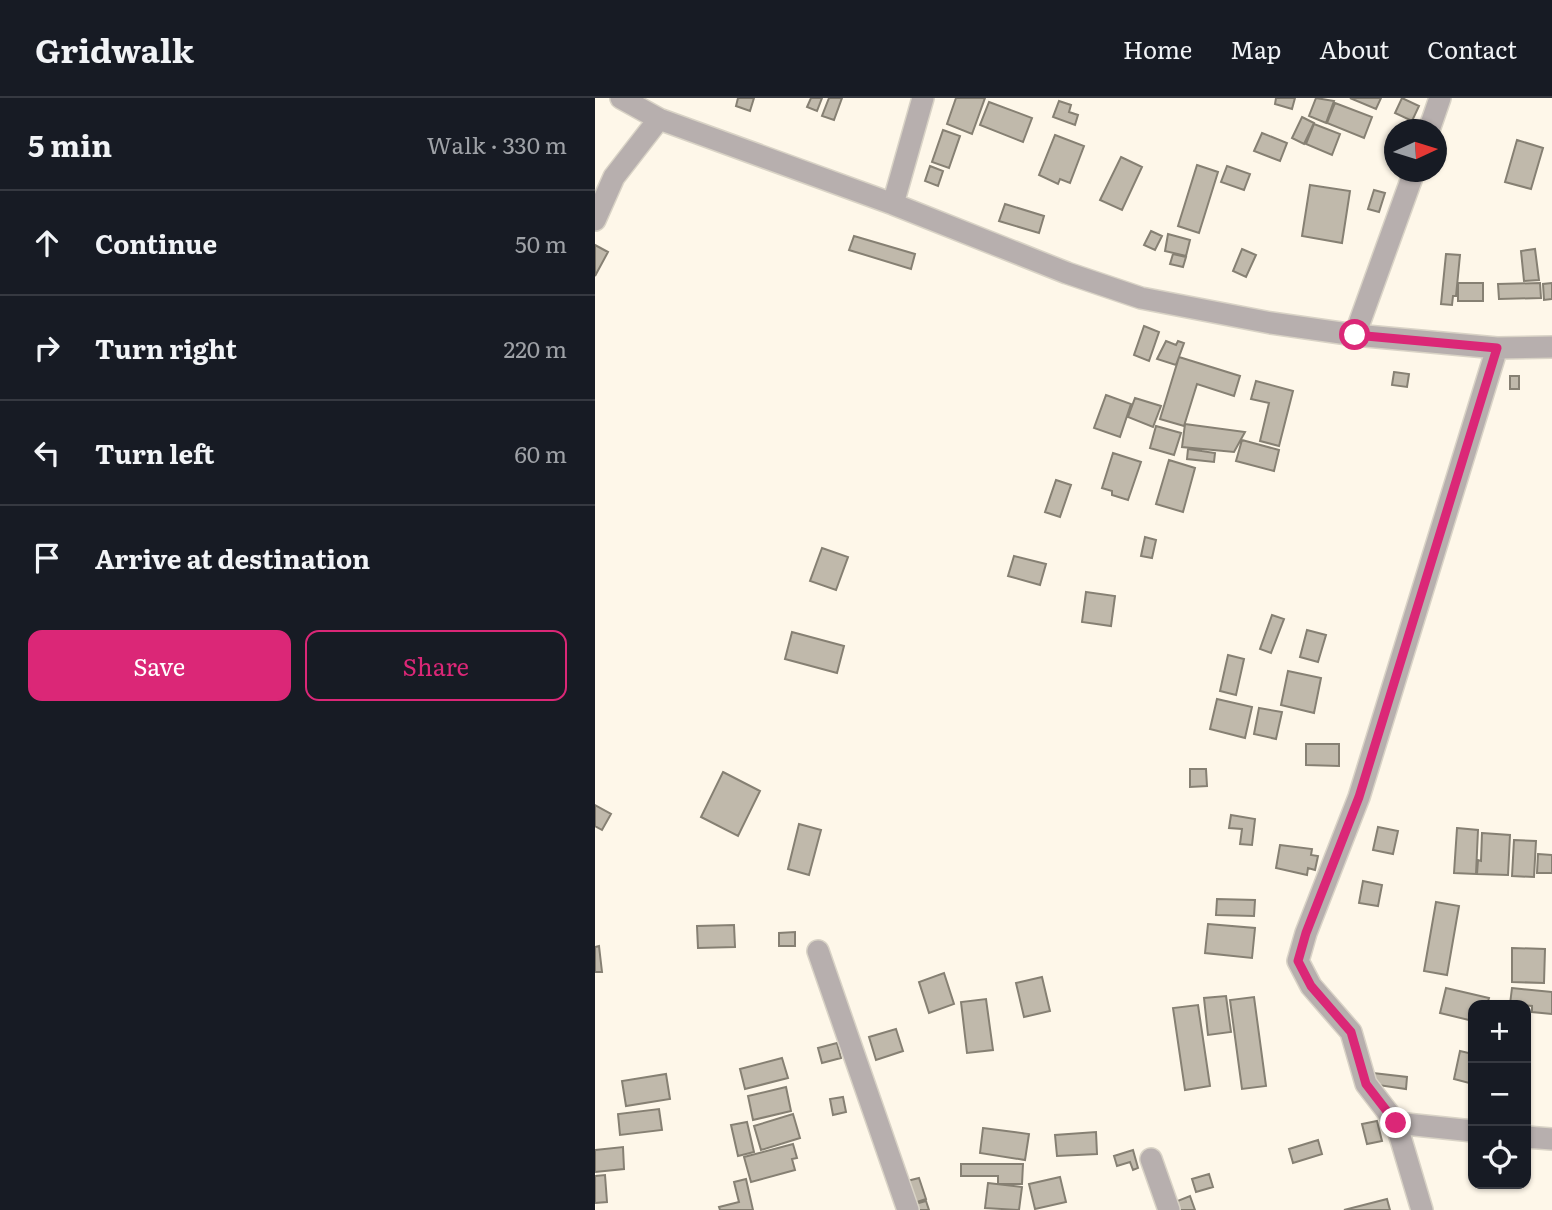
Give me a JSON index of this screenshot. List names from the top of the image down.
{
  "north": "right",
  "page": {
    "header": "Gridwalk",
    "nav": [
      "Home",
      "Map",
      "About",
      "Contact"
    ],
    "heading": ["5 min", "Walk · 330 m"],
    "list": [
      ["Continue", "50 m"],
      ["Turn right", "220 m"],
      ["Turn left", "60 m"],
      "Arrive at destination"
    ],
    "buttons": ["Save", "Share"],
    "map_buttons": ["+", "−"]
  }
}
